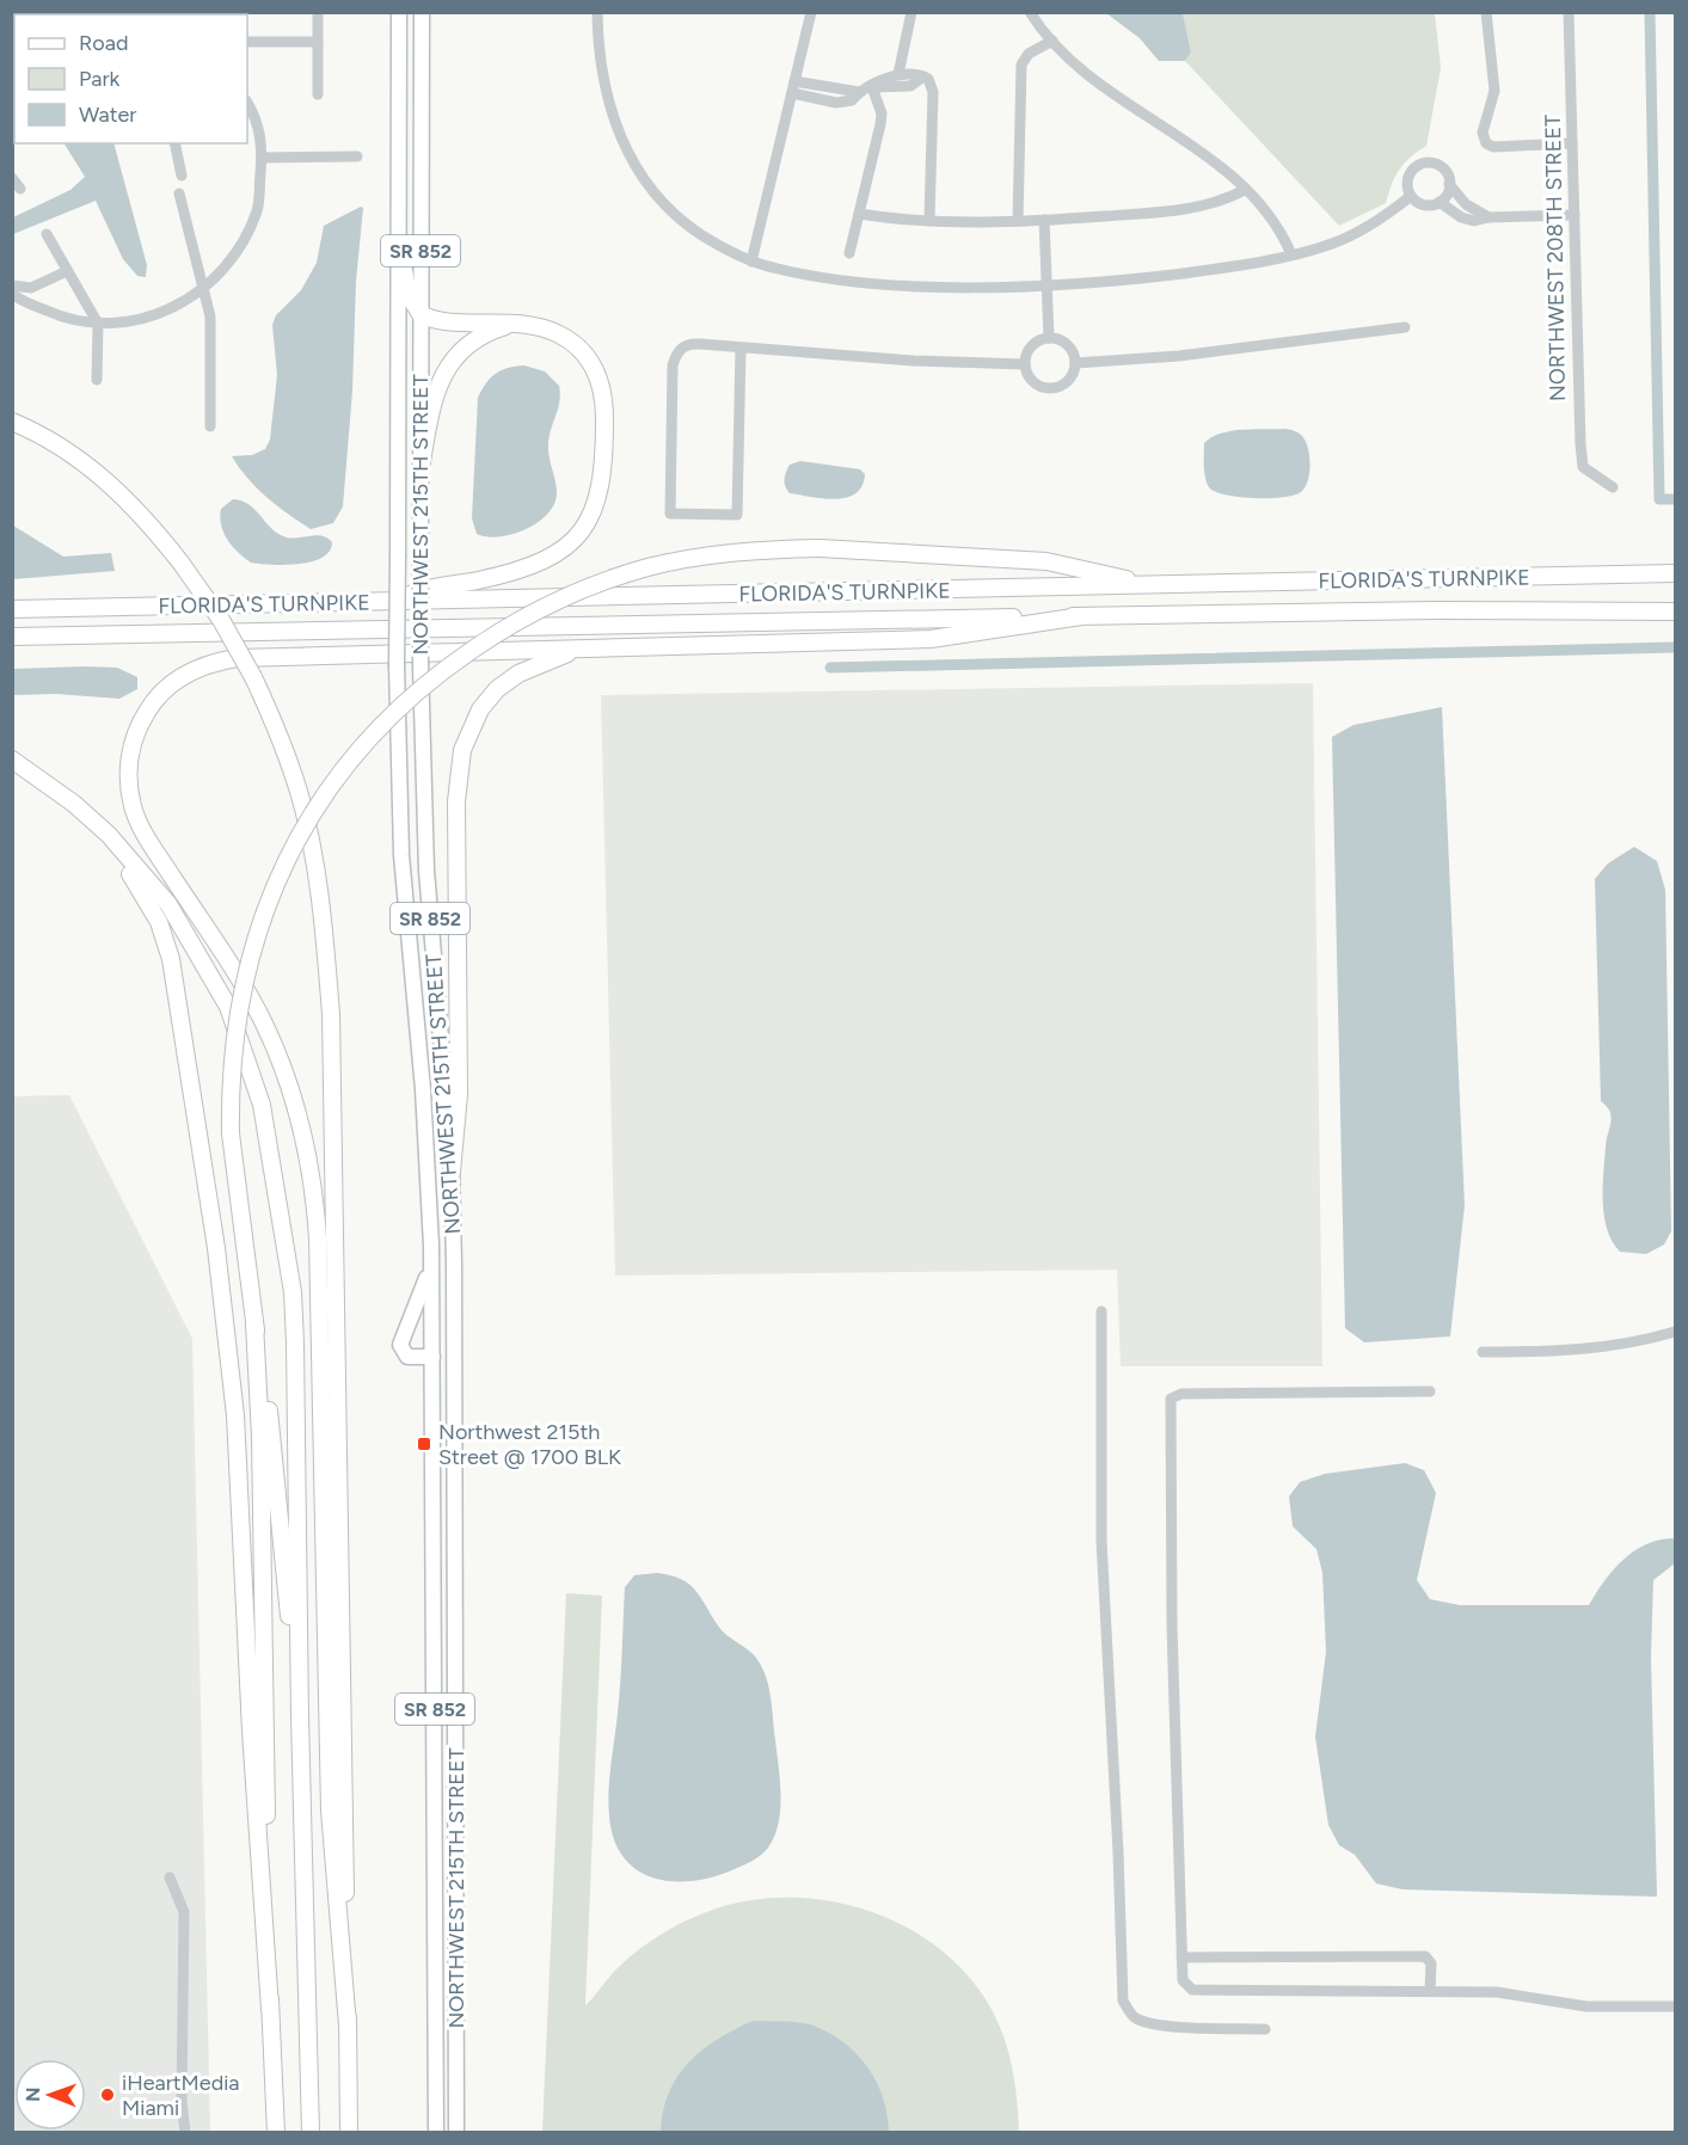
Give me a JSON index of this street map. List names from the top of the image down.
{
  "streets": {
    "highway": ["FLORIDA'S TURNPIKE"],
    "main road": ["SR 852", "NORTHWEST 215TH STREET"],
    "street": ["NORTHWEST 208TH STREET"]
  },
  "places": {
    "transit": ["Northwest 215th Street @ 1700 BLK"],
    "other": ["iHeartMedia Miami"]
  },
  "legend": ["Road", "Park", "Water"],
  "north": "left"
}
